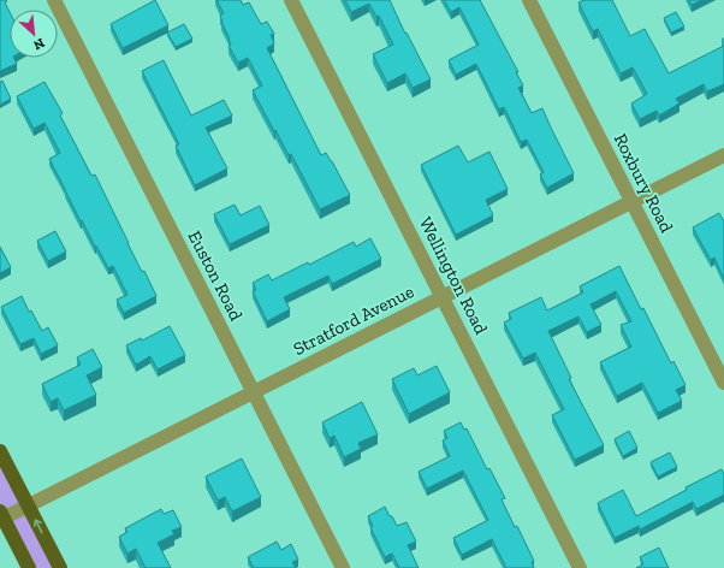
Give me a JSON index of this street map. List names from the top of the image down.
{
  "streets": {
    "street": [
      "Roxbury Road",
      "Euston Road",
      "Wellington Road",
      "Stratford Avenue"
    ]
  },
  "crossings": [
    ["Roxbury Road", "Stratford Avenue"],
    ["Euston Road", "Stratford Avenue"],
    ["Wellington Road", "Stratford Avenue"]
  ],
  "north": "bottom right"
}
